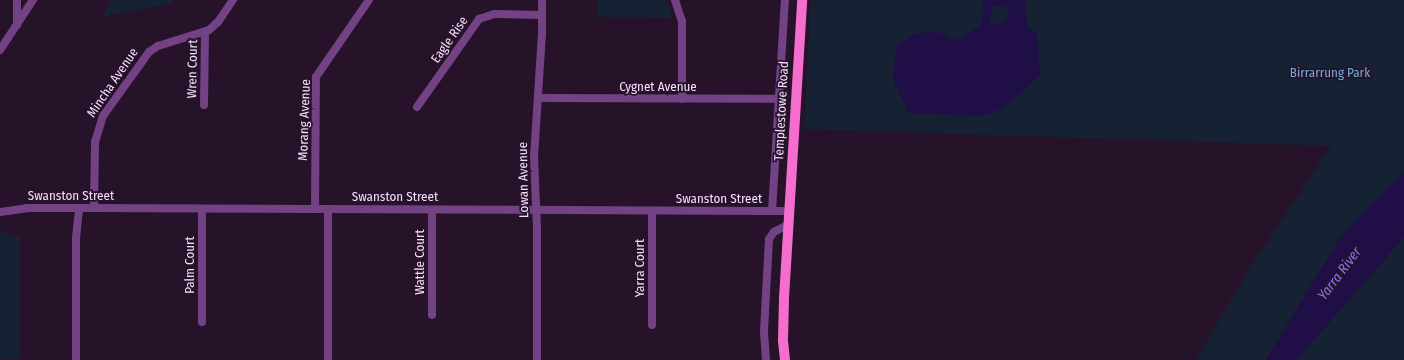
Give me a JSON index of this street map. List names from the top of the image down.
{
  "streets": {
    "main road": ["Templestowe Road"],
    "street": [
      "Eagle Rise",
      "Wren Court",
      "Mincha Avenue",
      "Cygnet Avenue",
      "Morang Avenue",
      "Lowan Avenue",
      "Swanston Street",
      "Wattle Court",
      "Palm Court",
      "Yarra Court"
    ]
  },
  "crossings": [
    ["Eagle Rise", "Lowan Avenue"],
    ["Wren Court", "Mincha Avenue"],
    ["Mincha Avenue", "Swanston Street"],
    ["Cygnet Avenue", "Templestowe Road"],
    ["Cygnet Avenue", "Lowan Avenue"],
    ["Templestowe Road", "Swanston Street"],
    ["Morang Avenue", "Swanston Street"],
    ["Lowan Avenue", "Swanston Street"],
    ["Swanston Street", "Wattle Court"],
    ["Swanston Street", "Palm Court"],
    ["Swanston Street", "Yarra Court"]
  ],
  "water": ["Yarra River"],
  "parks": ["Birrarrung Park"]
}
